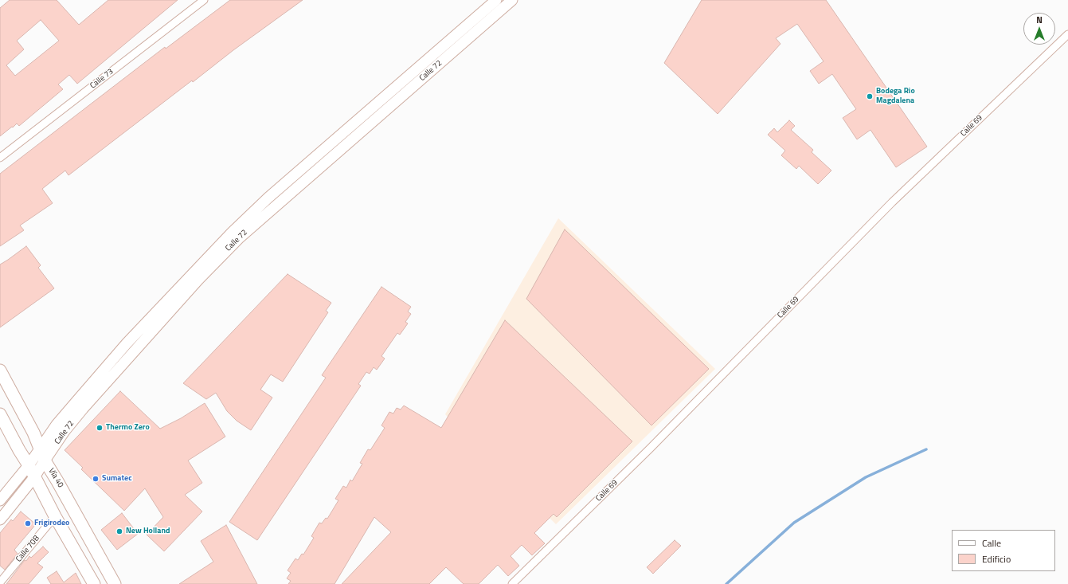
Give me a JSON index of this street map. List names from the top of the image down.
{
  "streets": {
    "highway": ["Vía 40"],
    "main road": ["Calle 72"],
    "street": ["Calle 73", "Calle 69", "Calle 70B"]
  },
  "crossings": [
    ["Calle 72", "Vía 40"]
  ],
  "places": [
    "Bodega Rio Magdalena",
    "Thermo Zero",
    "Sumatec",
    "Frigirodeo",
    "New Holland"
  ],
  "legend": ["Calle", "Edificio"],
  "north": "top"
}
